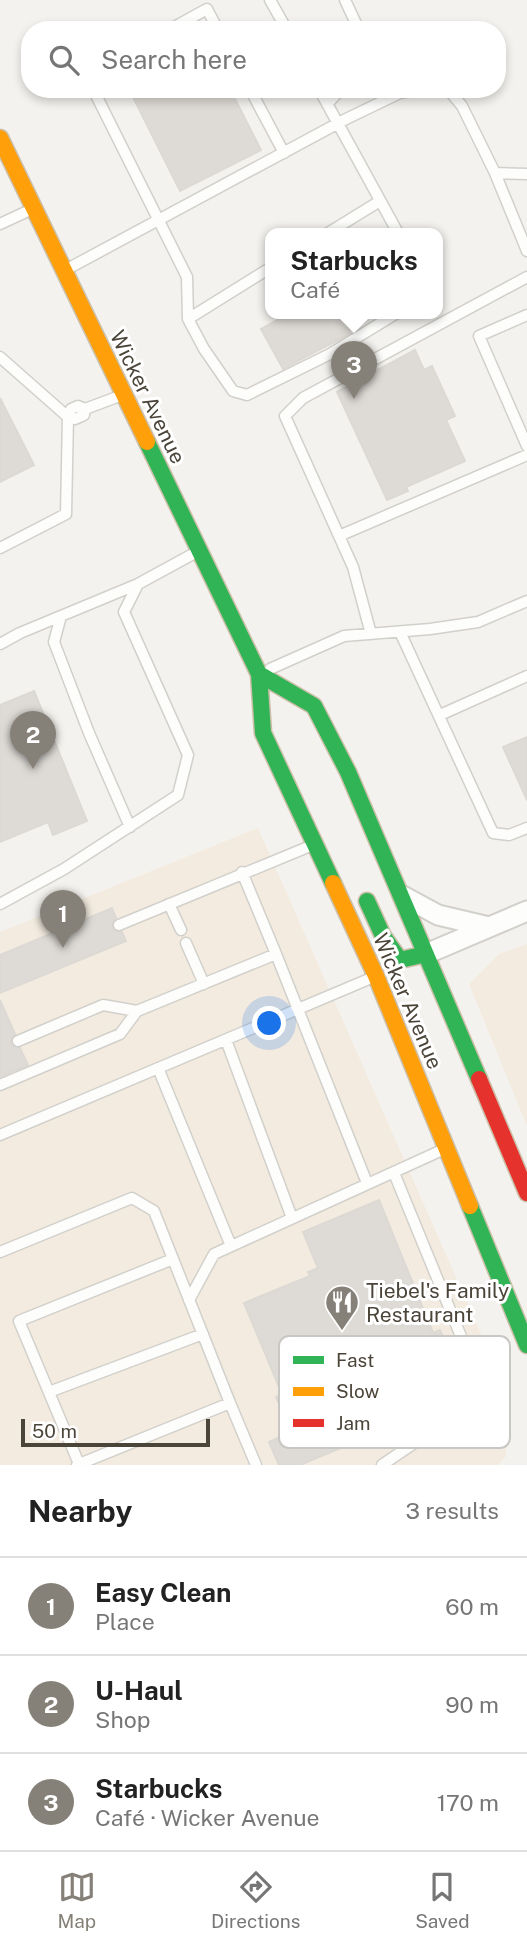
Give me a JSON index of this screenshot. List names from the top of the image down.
{
  "streets": {
    "highway": ["Wicker Avenue"]
  },
  "places": {
    "restaurant": ["Tiebel's Family Restaurant"]
  },
  "legend": ["Fast", "Slow", "Jam"],
  "scale_bar": "50 m",
  "page": {
    "search": "Search here",
    "popup": ["Starbucks", "Café"],
    "pins": ["3", "2", "1"],
    "scale": "50 m",
    "heading": ["Nearby", "3 results"],
    "list": [
      {
        "mark": "1",
        "name": "Easy Clean",
        "note": "Place",
        "value": "60 m"
      },
      {
        "mark": "2",
        "name": "U-Haul",
        "note": "Shop",
        "value": "90 m"
      },
      {
        "mark": "3",
        "name": "Starbucks",
        "note": "Café · Wicker Avenue",
        "value": "170 m"
      }
    ],
    "nav": ["Map", "Directions", "Saved"]
  }
}
